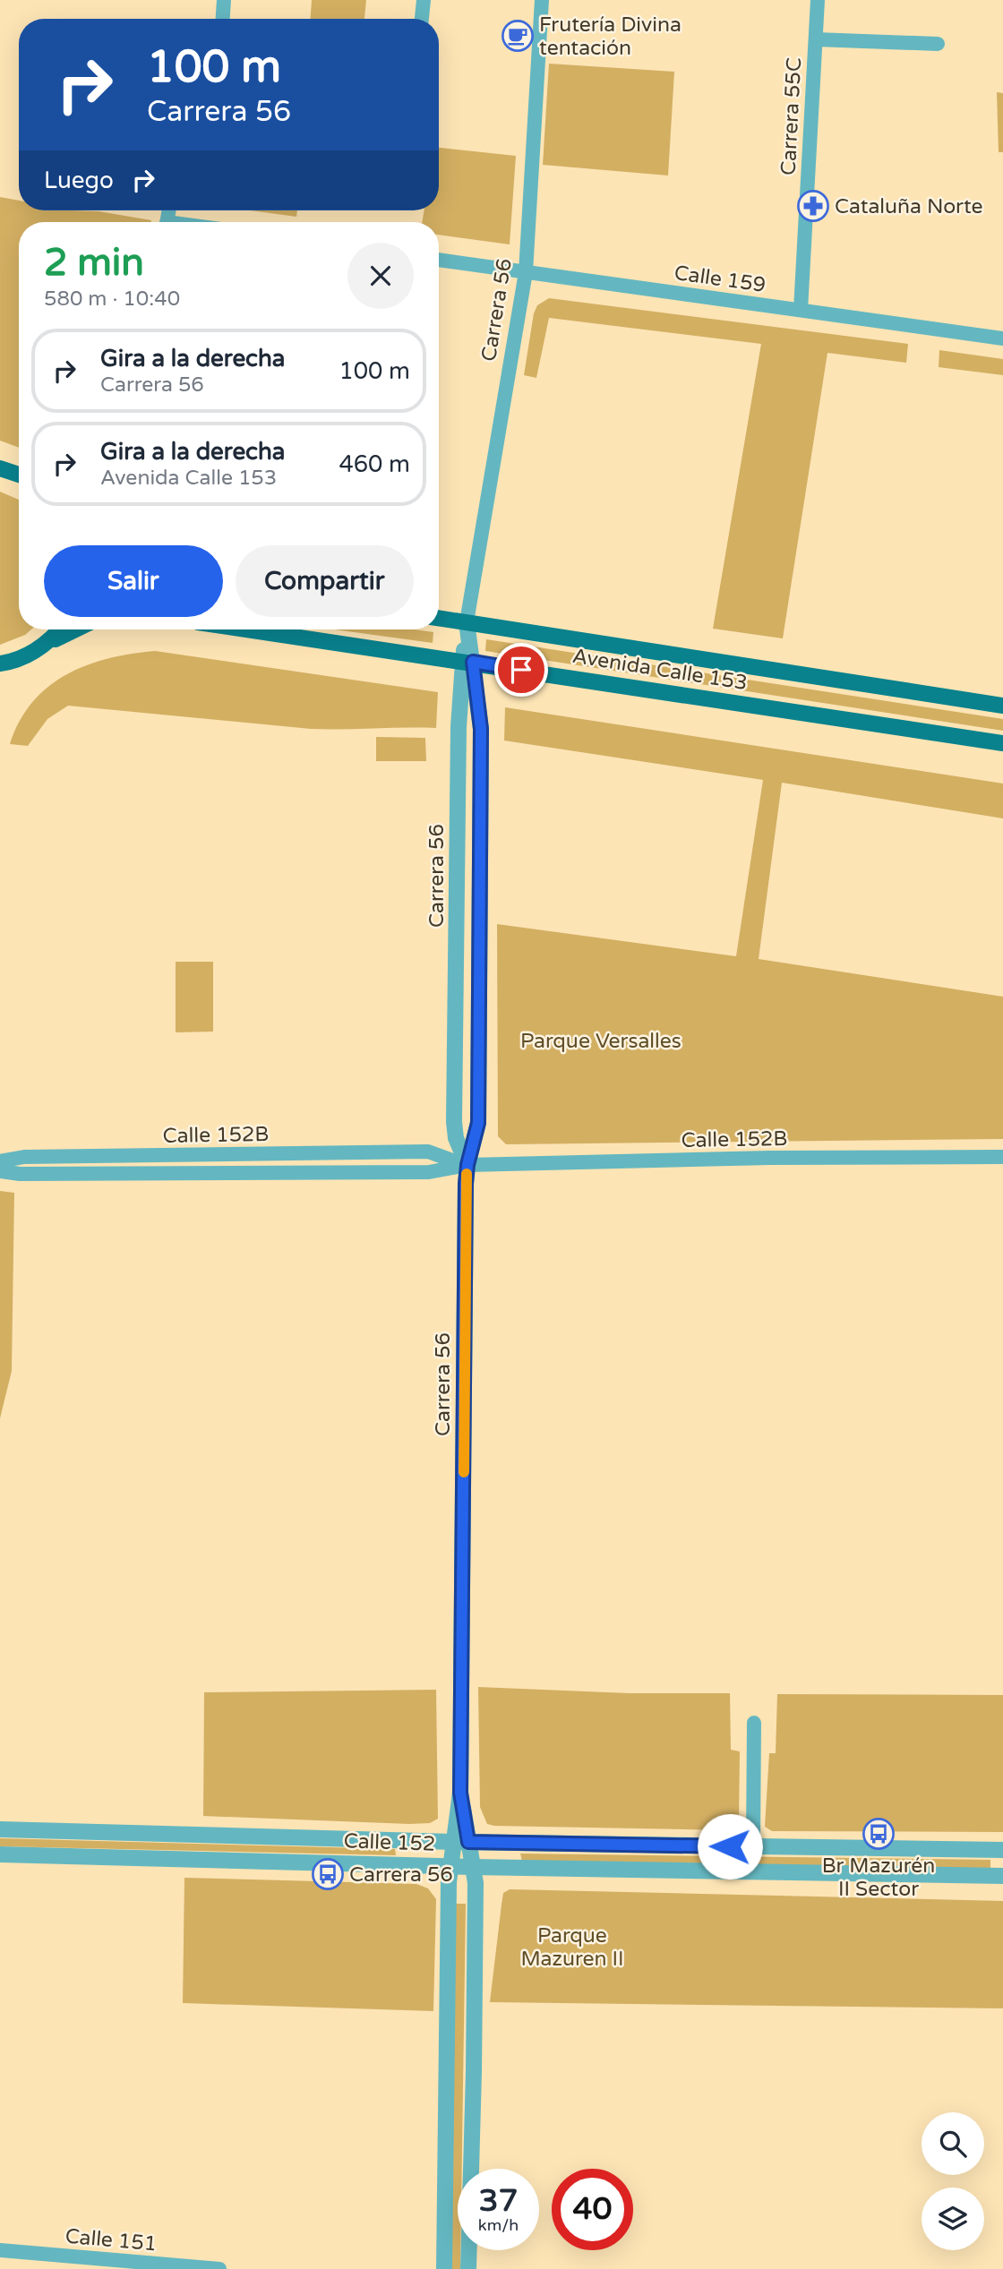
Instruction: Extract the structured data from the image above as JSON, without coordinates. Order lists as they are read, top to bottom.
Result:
{
  "streets": {
    "main road": ["Avenida Calle 153"],
    "street": [
      "Carrera 55C",
      "Calle 159",
      "Carrera 56",
      "Calle 152B",
      "Calle 152",
      "Calle 151"
    ]
  },
  "crossings": [
    ["Carrera 55C", "Calle 159"],
    ["Calle 159", "Carrera 56"],
    ["Carrera 56", "Avenida Calle 153"],
    ["Carrera 56", "Calle 152B"],
    ["Carrera 56", "Calle 152"]
  ],
  "parks": ["Parque Versalles", "Parque Mazuren II"],
  "places": {
    "cafe": ["Frutería Divina tentación"],
    "pharmacy": ["Cataluña Norte"],
    "bus stop": ["Br Mazurén II Sector", "Carrera 56"]
  },
  "page": {
    "turn": ["100 m", "Carrera 56"],
    "then": "Luego",
    "heading": ["2 min", "580 m · 10:40"],
    "list": [
      {
        "name": "Gira a la derecha",
        "note": "Carrera 56",
        "value": "100 m"
      },
      {
        "name": "Gira a la derecha",
        "note": "Avenida Calle 153",
        "value": "460 m"
      }
    ],
    "buttons": ["Salir", "Compartir"],
    "speed": "37 km/h",
    "limit": "40"
  }
}
